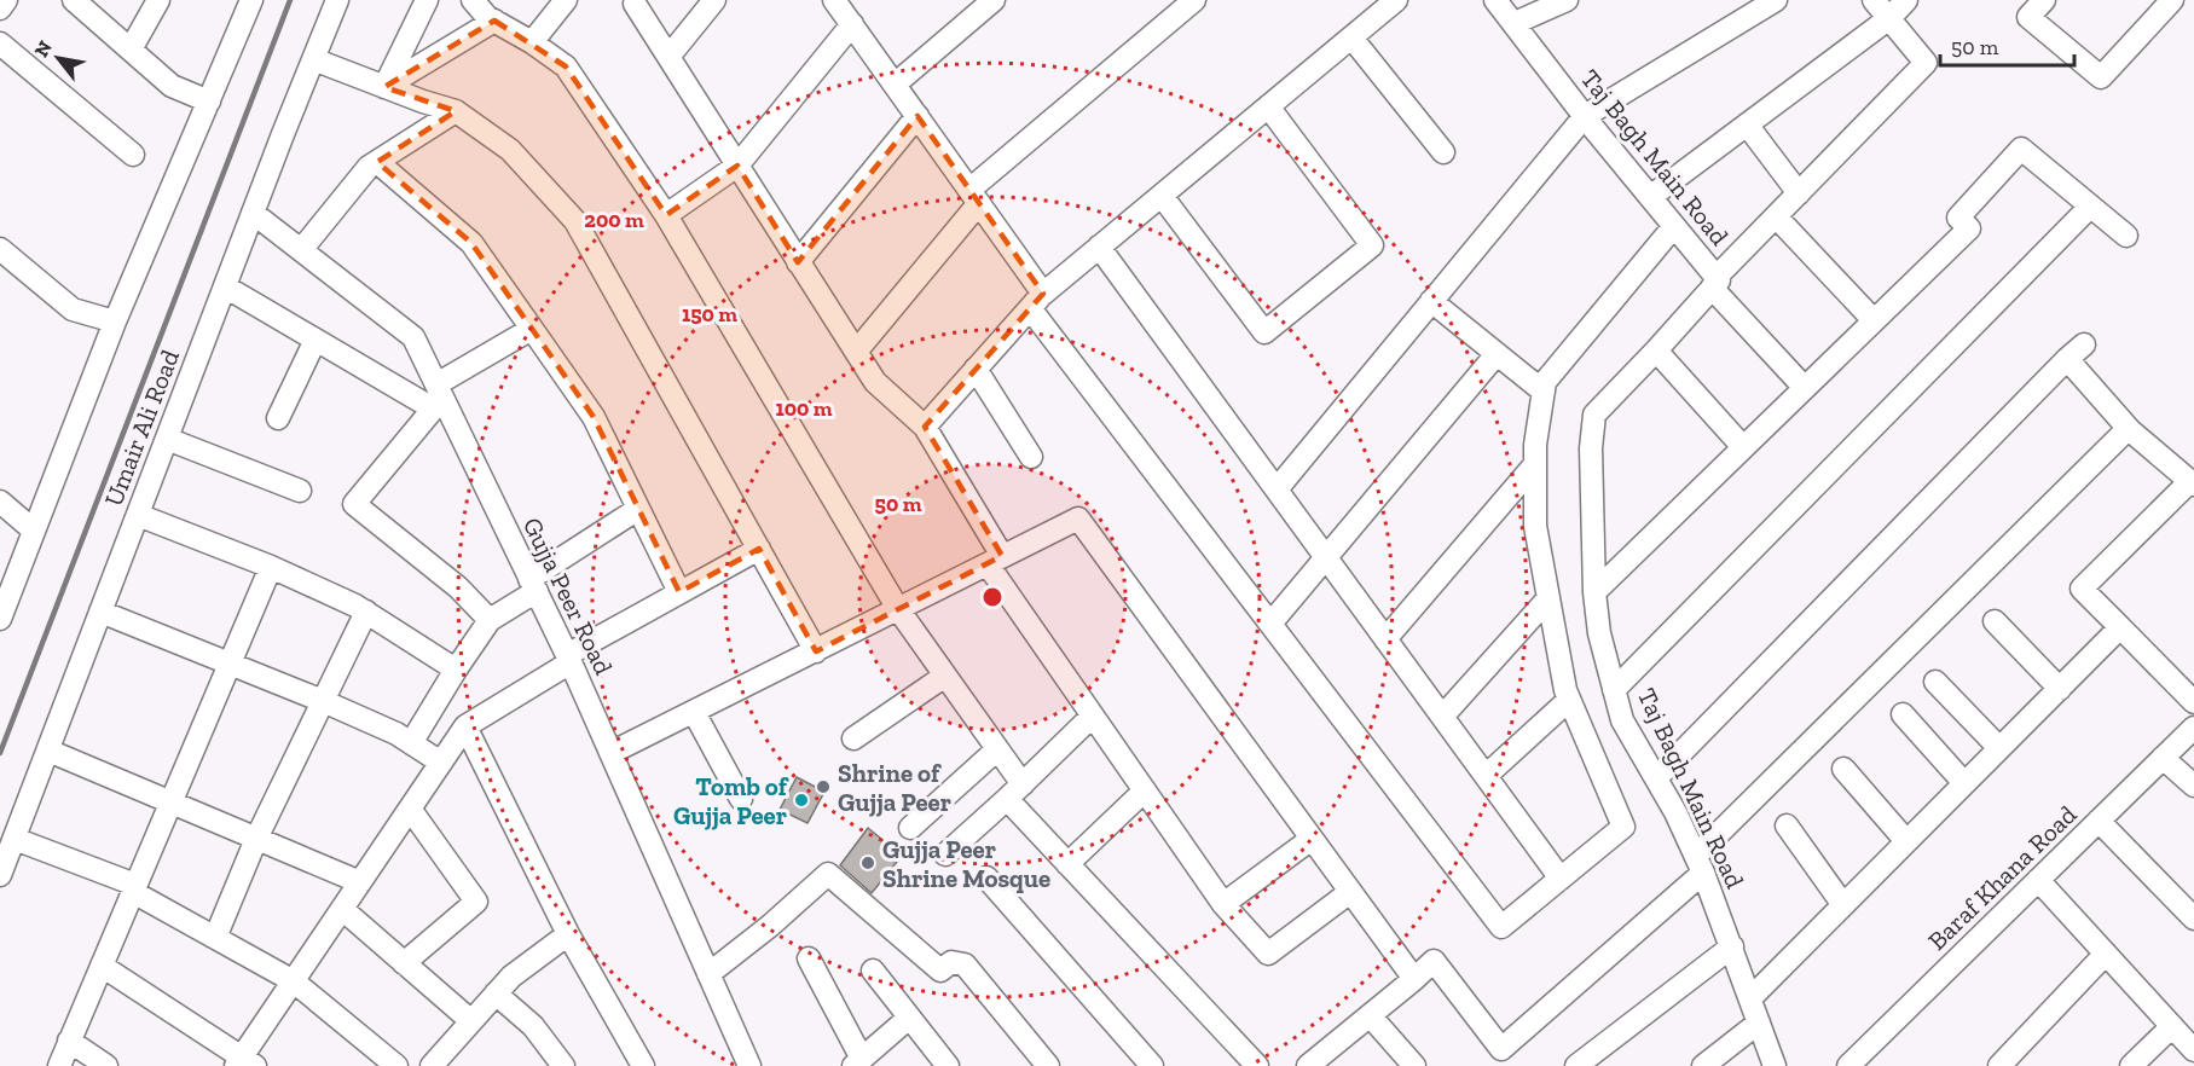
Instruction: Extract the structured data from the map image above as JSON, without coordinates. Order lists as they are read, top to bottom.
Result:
{
  "streets": {
    "street": [
      "Taj Bagh Main Road",
      "Umair Ali Road",
      "Gujja Peer Road",
      "Baraf Khana Road"
    ]
  },
  "crossings": [
    ["Umair Ali Road", "Gujja Peer Road"]
  ],
  "places": ["Shrine of Gujja Peer", "Tomb of Gujja Peer", "Gujja Peer Shrine Mosque"],
  "scale_bar": "50 m",
  "north": "top left",
  "rings": [
    "200 m",
    "150 m",
    "100 m",
    "50 m"
  ]
}
